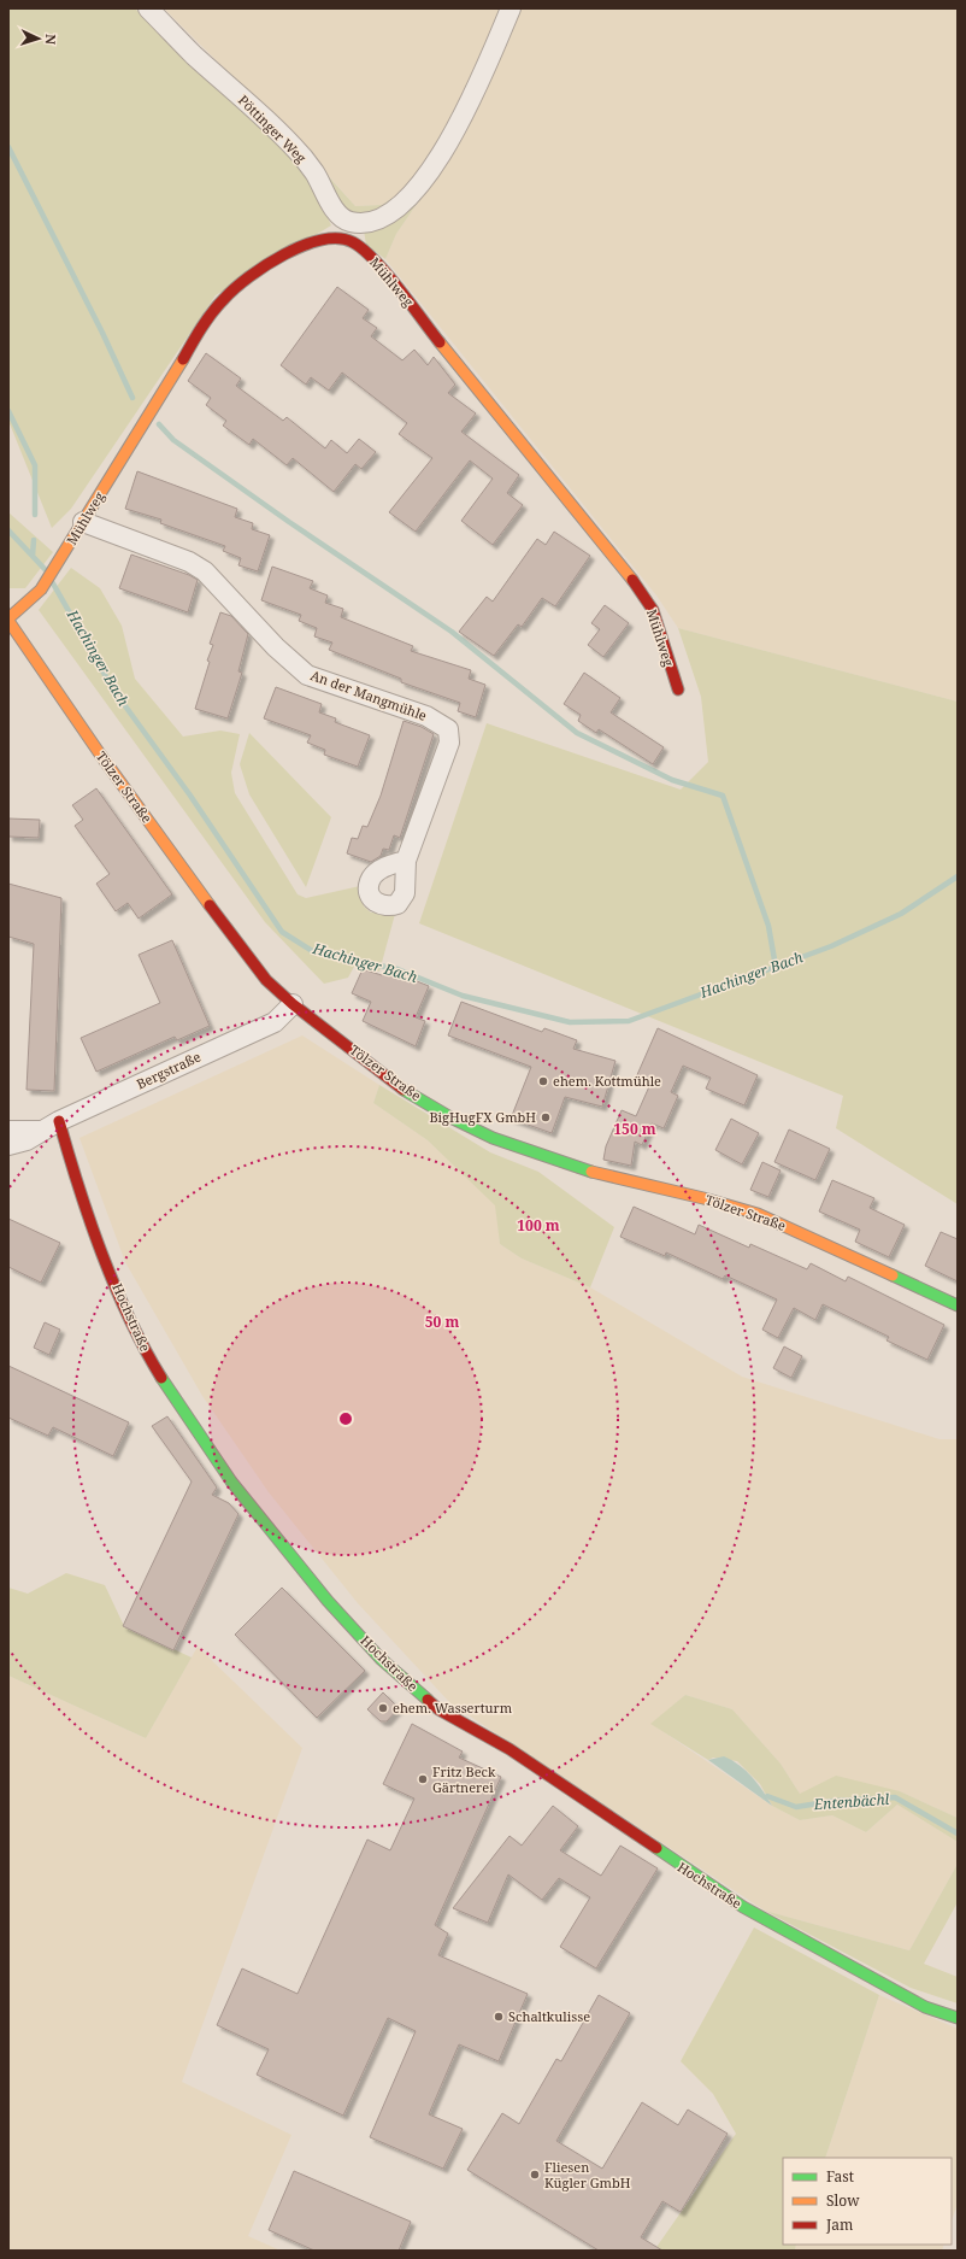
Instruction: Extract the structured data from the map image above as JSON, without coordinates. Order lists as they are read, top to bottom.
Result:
{
  "streets": {
    "street": [
      "Pöttinger Weg",
      "Mühlweg",
      "An der Mangmühle",
      "Tölzer Straße",
      "Bergstraße",
      "Hochstraße"
    ]
  },
  "crossings": [
    ["Mühlweg", "An der Mangmühle"],
    ["Mühlweg", "Tölzer Straße"],
    ["Tölzer Straße", "Bergstraße"],
    ["Bergstraße", "Hochstraße"]
  ],
  "water": ["Hachinger Bach", "Entenbächl"],
  "places": [
    "ehem. Kottmühle",
    "BigHugFX GmbH",
    "ehem. Wasserturm",
    "Fritz Beck Gärtnerei",
    "Schaltkulisse",
    "Fliesen Kügler GmbH"
  ],
  "legend": ["Fast", "Slow", "Jam"],
  "north": "right",
  "rings": ["150 m", "100 m", "50 m"]
}
